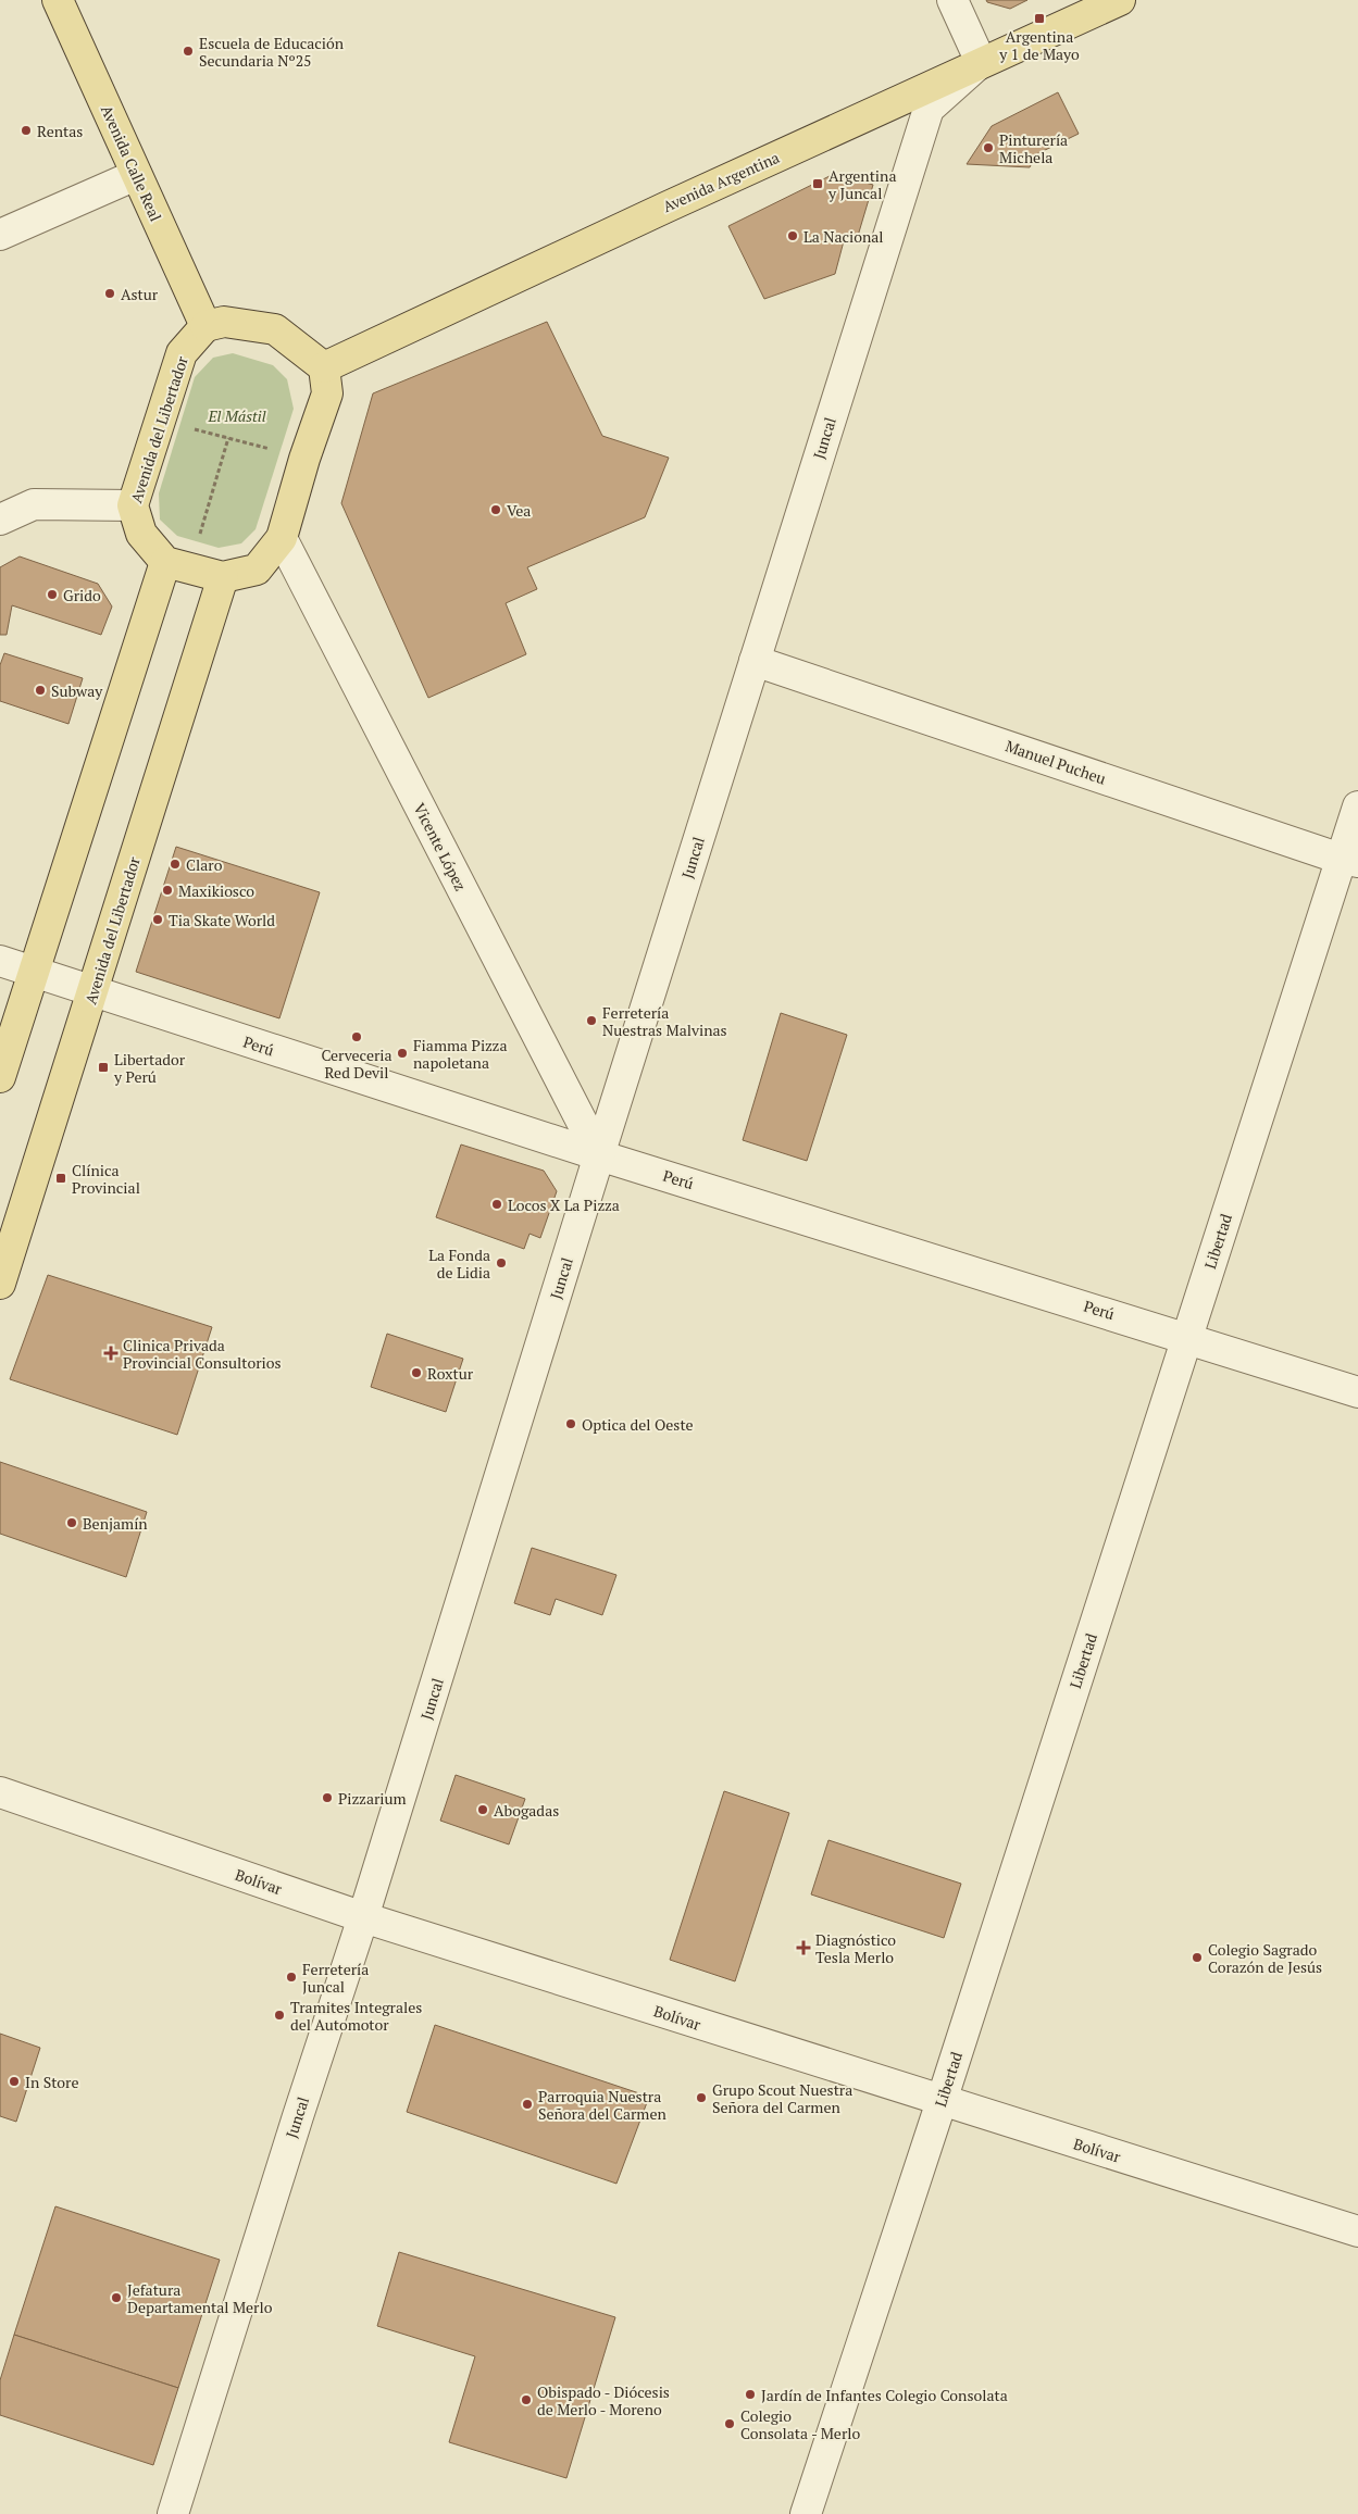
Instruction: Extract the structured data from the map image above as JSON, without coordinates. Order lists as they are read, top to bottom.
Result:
{
  "streets": {
    "main road": ["Avenida Calle Real", "Avenida Argentina", "Avenida del Libertador"],
    "street": [
      "Juncal",
      "Manuel Pucheu",
      "Vicente López",
      "Perú",
      "Libertad",
      "Bolívar"
    ]
  },
  "crossings": [
    ["Avenida Calle Real", "Avenida del Libertador"],
    ["Avenida Argentina", "Juncal"],
    ["Avenida del Libertador", "Perú"],
    ["Juncal", "Manuel Pucheu"],
    ["Juncal", "Vicente López"],
    ["Juncal", "Perú"],
    ["Juncal", "Bolívar"],
    ["Manuel Pucheu", "Libertad"],
    ["Vicente López", "Perú"],
    ["Perú", "Libertad"],
    ["Libertad", "Bolívar"]
  ],
  "parks": ["El Mástil"],
  "places": {
    "transit": [
      "Argentina y 1 de Mayo",
      "Argentina y Juncal",
      "Libertador y Perú",
      "Clínica Provincial"
    ],
    "other": [
      "Escuela de Educación Secundaria Nº25",
      "Rentas",
      "Pinturería Michela",
      "La Nacional",
      "Astur",
      "Vea",
      "Grido",
      "Subway",
      "Claro",
      "Maxikiosco",
      "Tia Skate World",
      "Ferretería Nuestras Malvinas",
      "Cerveceria Red Devil",
      "Fiamma Pizza napoletana",
      "Locos X La Pizza",
      "La Fonda de Lidia",
      "Roxtur",
      "Optica del Oeste",
      "Benjamín",
      "Pizzarium",
      "Abogadas",
      "Colegio Sagrado Corazón de Jesús",
      "Ferretería Juncal",
      "Tramites Integrales del Automotor",
      "In Store",
      "Grupo Scout Nuestra Señora del Carmen",
      "Parroquia Nuestra Señora del Carmen",
      "Jefatura Departamental Merlo",
      "Jardín de Infantes Colegio Consolata",
      "Obispado - Diócesis de Merlo - Moreno",
      "Colegio Consolata - Merlo"
    ],
    "health": ["Clinica Privada Provincial Consultorios", "Diagnóstico Tesla Merlo"]
  }
}
